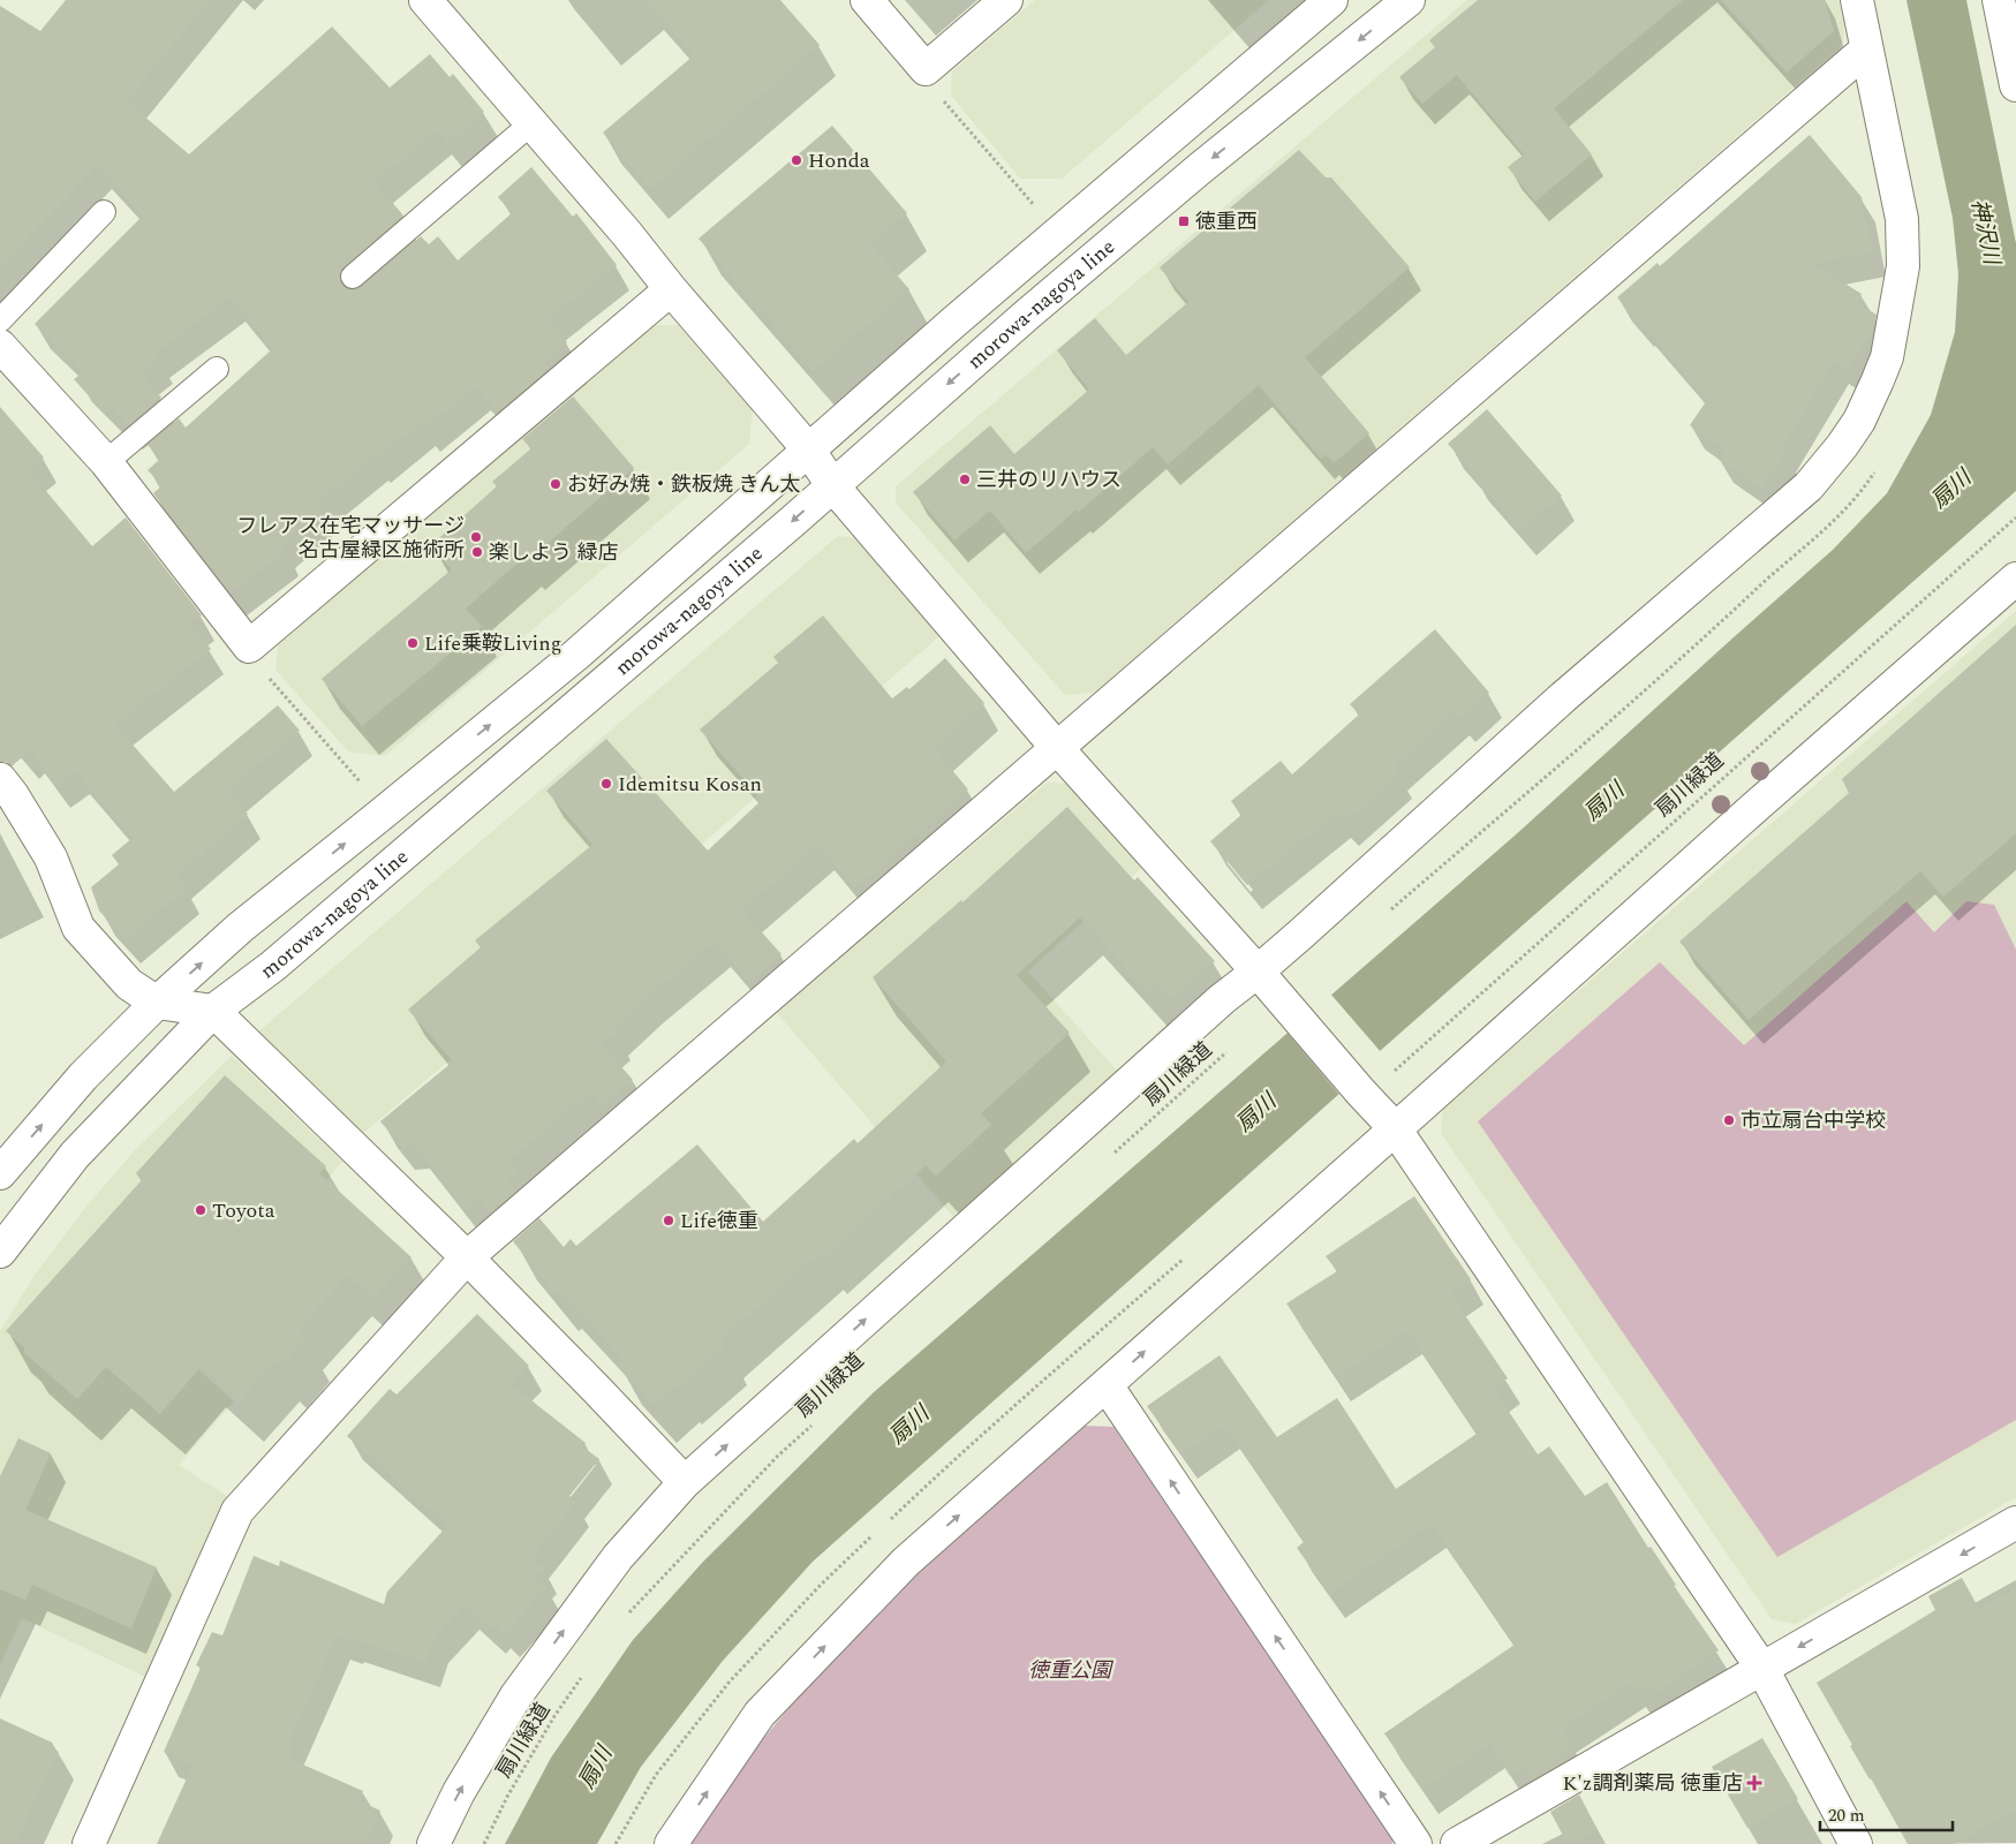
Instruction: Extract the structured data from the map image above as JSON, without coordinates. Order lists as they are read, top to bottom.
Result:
{
  "streets": {
    "street": ["morowa-nagoya line"],
    "path": ["扇川緑道"]
  },
  "water": ["神沢川", "扇川"],
  "parks": ["徳重公園"],
  "places": {
    "other": [
      "Honda",
      "三井のリハウス",
      "お好み焼・鉄板焼 きん太",
      "フレアス在宅マッサージ 名古屋緑区施術所",
      "楽しよう 緑店",
      "Life乗鞍Living",
      "Idemitsu Kosan",
      "市立扇台中学校",
      "Toyota",
      "Life徳重"
    ],
    "transit": ["徳重西"],
    "health": ["K'z調剤薬局 徳重店"]
  },
  "scale_bar": "20 m"
}
